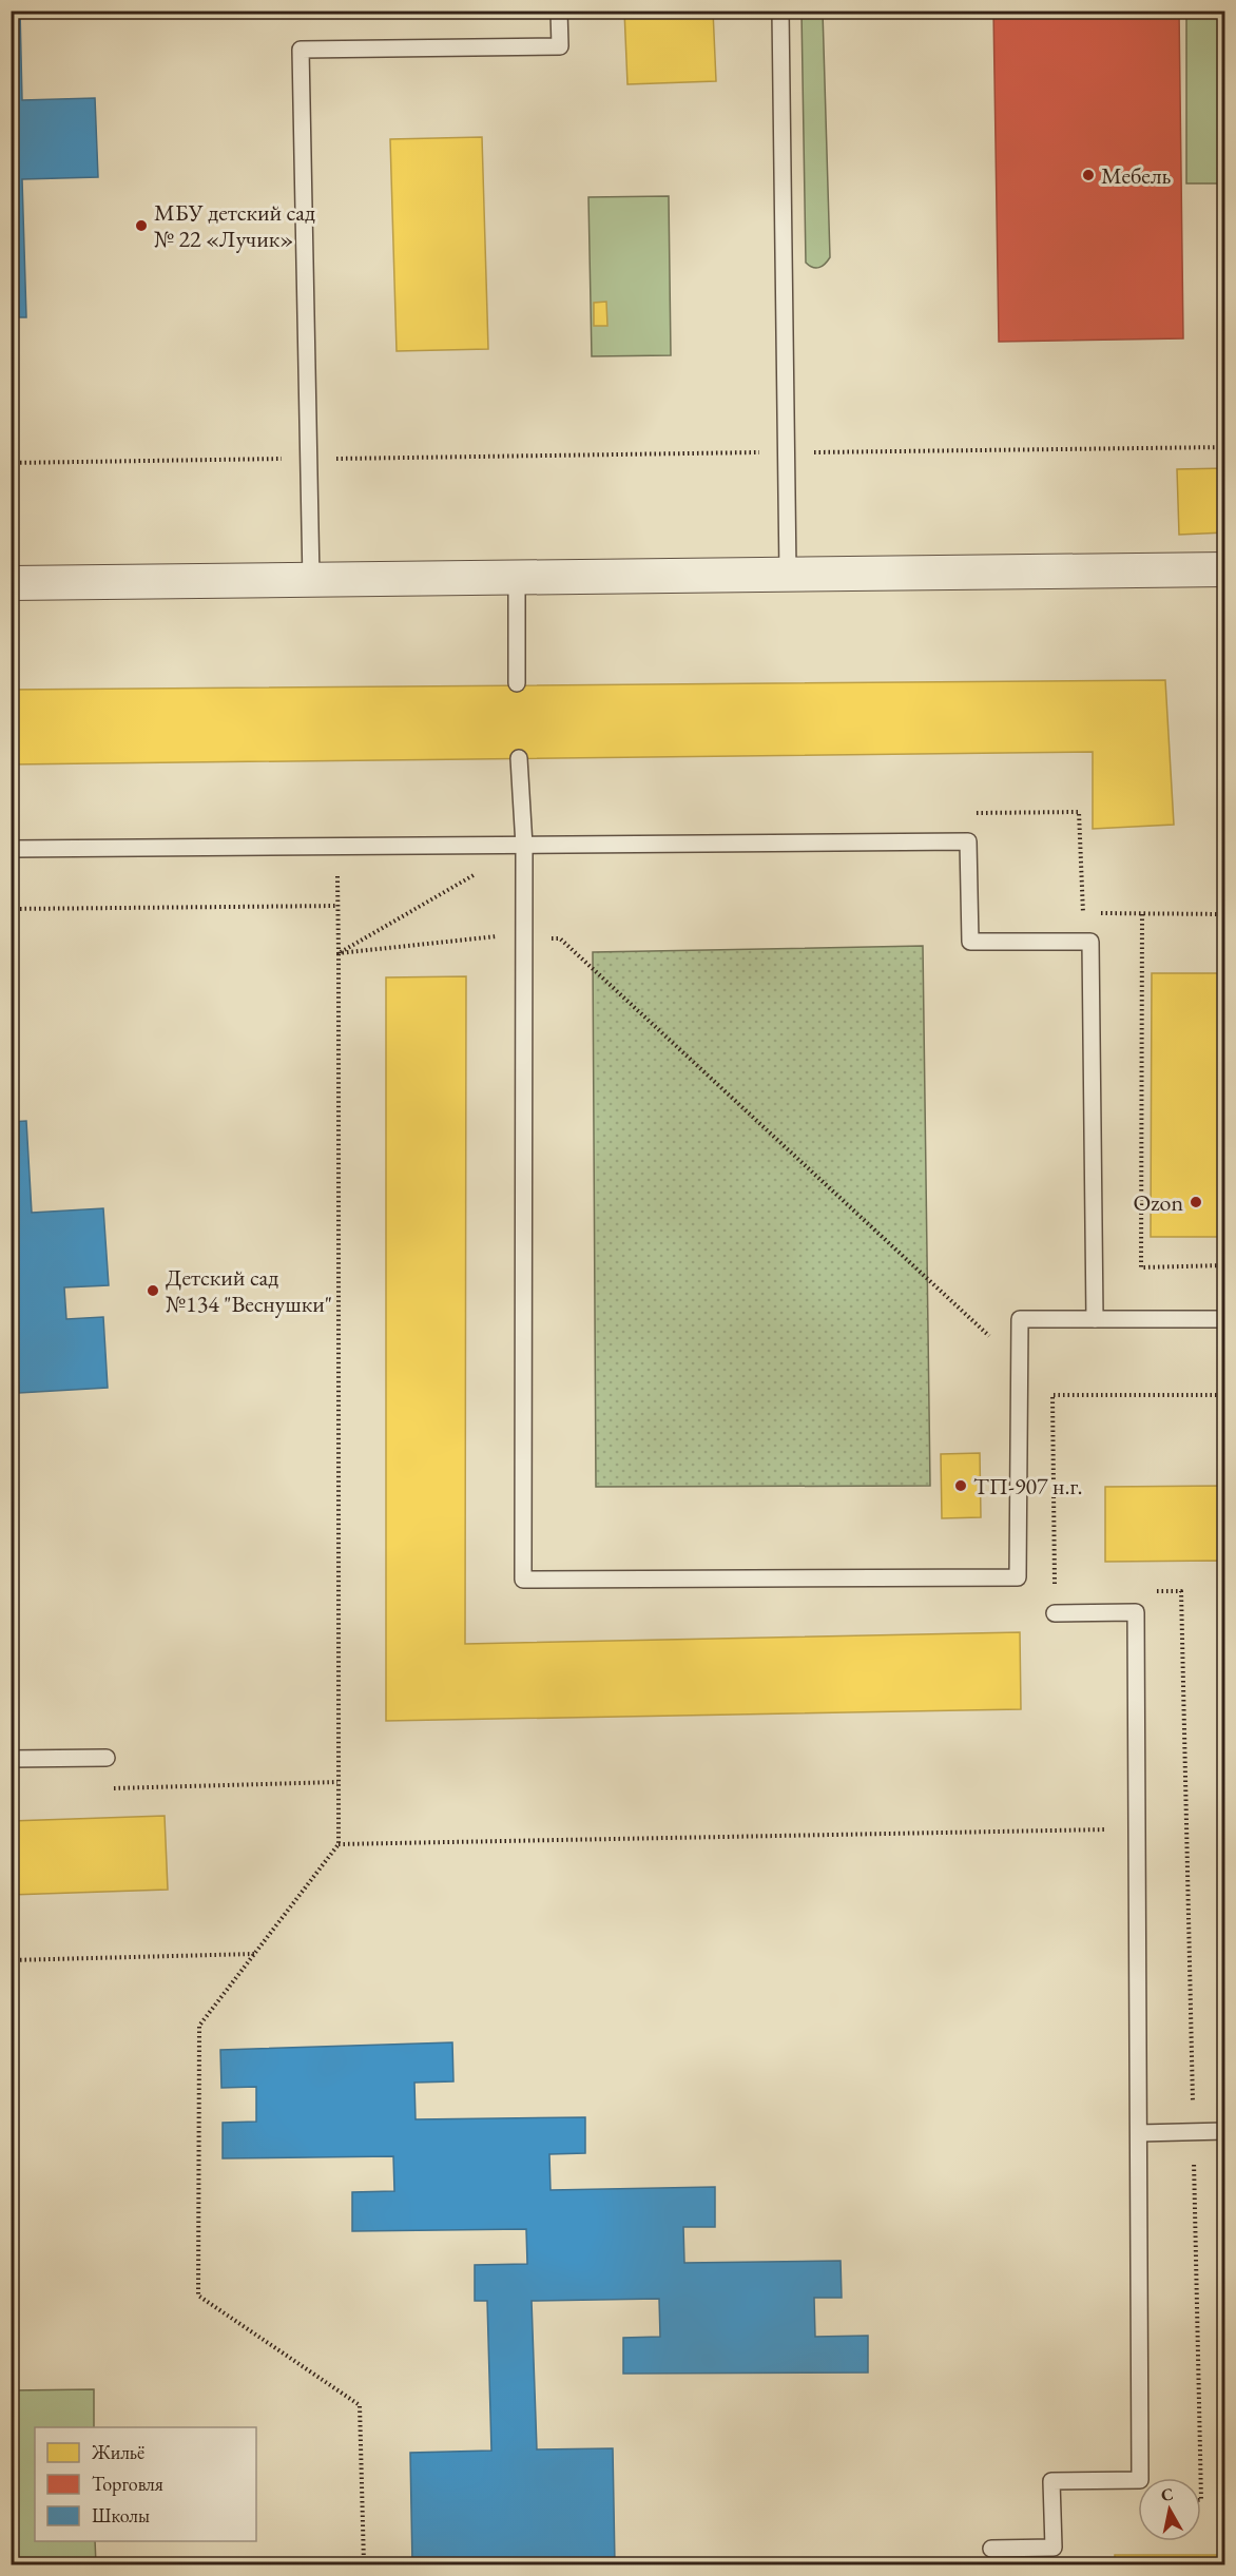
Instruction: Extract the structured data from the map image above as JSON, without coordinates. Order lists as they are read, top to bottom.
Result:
{
  "places": [
    "Мебель",
    "МБУ детский сад № 22 «Лучик»",
    "Ozon",
    "Детский сад №134 \"Веснушки\"",
    "ТП-907 н.г."
  ],
  "legend": ["Жильё", "Торговля", "Школы"],
  "north": "top"
}
